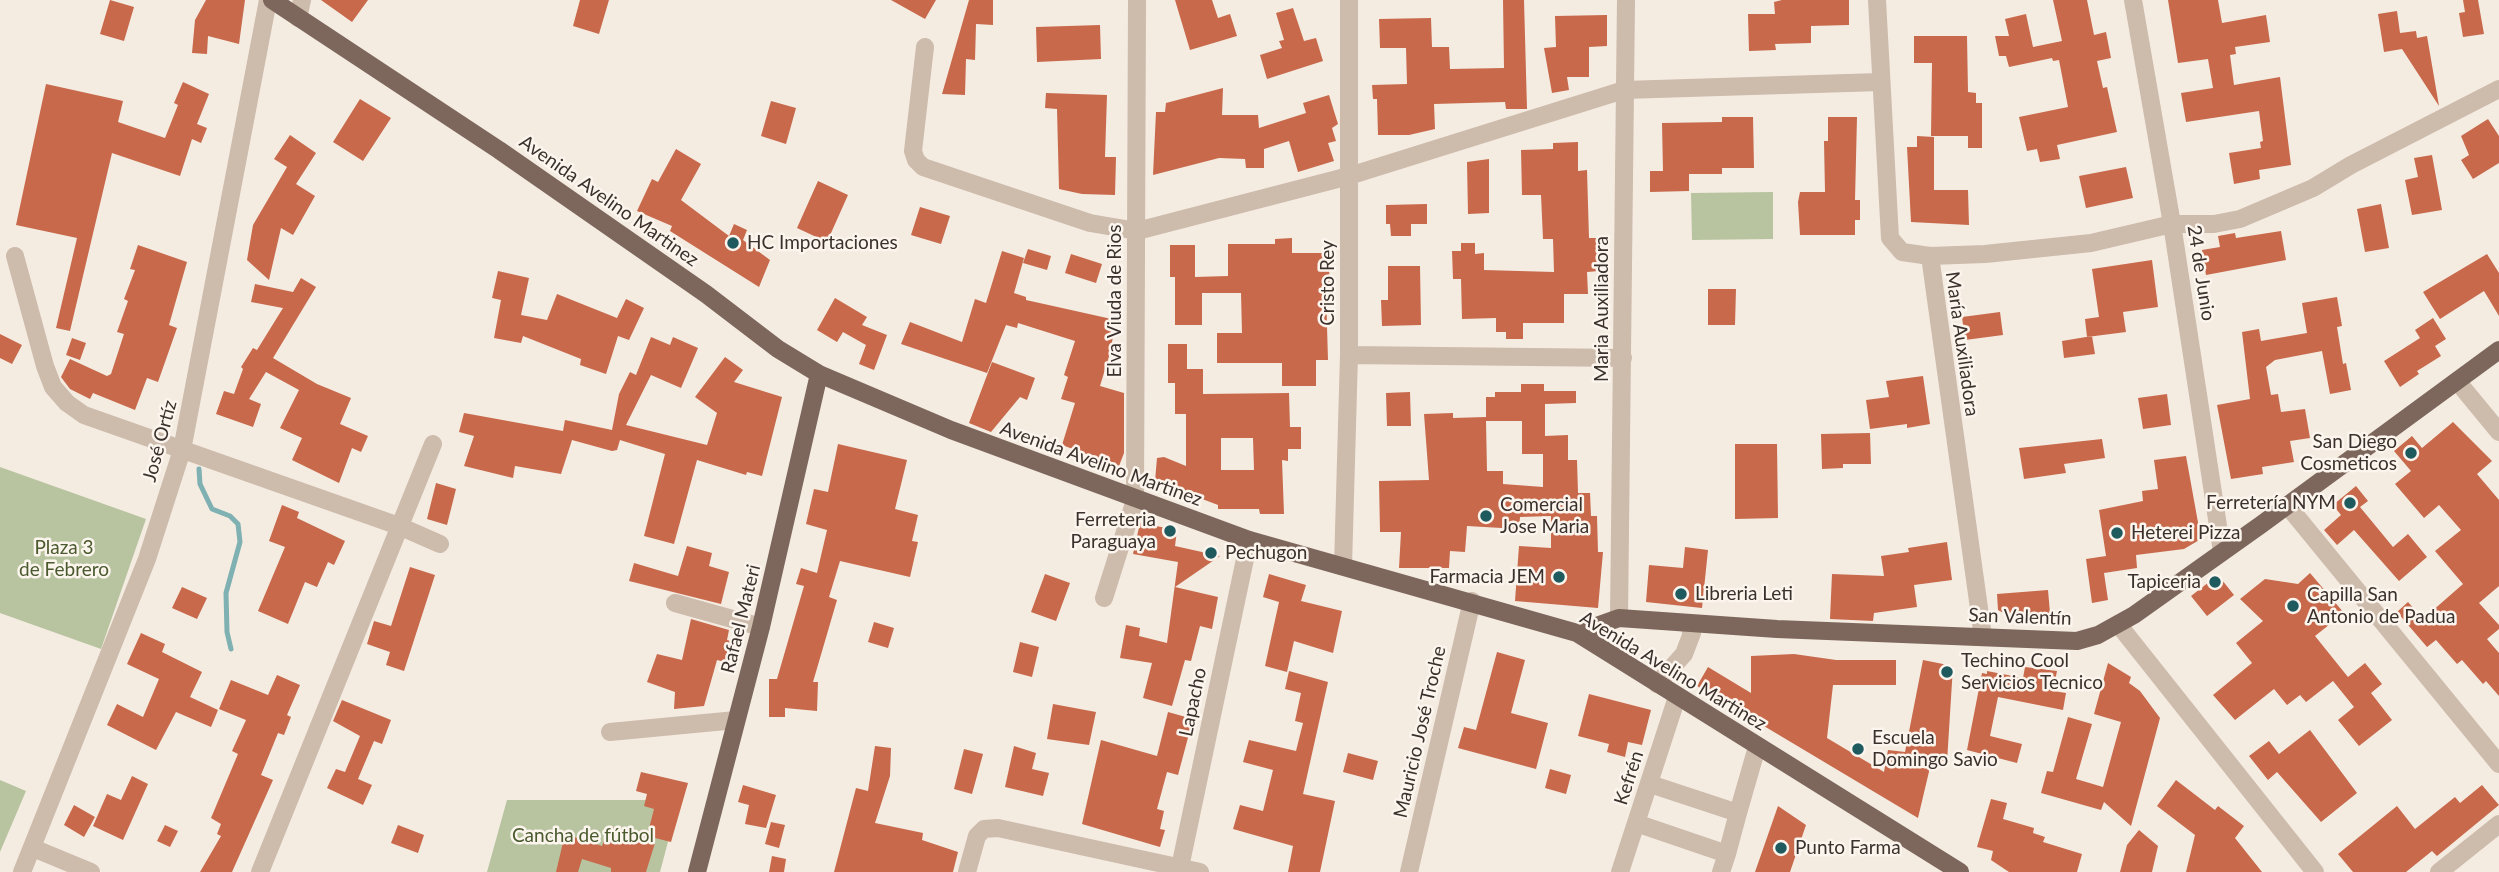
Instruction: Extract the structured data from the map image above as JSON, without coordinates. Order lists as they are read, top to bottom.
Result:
{
  "streets": {
    "main road": ["Avenida Avelino Martinez", "San Valentín", "Rafael Materi"],
    "street": [
      "24 de Junio",
      "Cristo Rey",
      "Elva Viuda de Rios",
      "Maria Auxiliadora",
      "María Auxiliadora",
      "José Ortíz",
      "Lapacho",
      "Mauricio José Troche",
      "Kefrén"
    ]
  },
  "crossings": [
    ["Avenida Avelino Martinez", "Cristo Rey"],
    ["Avenida Avelino Martinez", "Elva Viuda de Rios"],
    ["Avenida Avelino Martinez", "José Ortíz"],
    ["Avenida Avelino Martinez", "San Valentín"],
    ["Avenida Avelino Martinez", "Rafael Materi"],
    ["Avenida Avelino Martinez", "Lapacho"],
    ["Avenida Avelino Martinez", "Mauricio José Troche"],
    ["Avenida Avelino Martinez", "Kefrén"],
    ["24 de Junio", "San Valentín"],
    ["Maria Auxiliadora", "San Valentín"],
    ["María Auxiliadora", "San Valentín"]
  ],
  "parks": ["Plaza 3 de Febrero", "Cancha de fútbol"],
  "places": [
    "HC Importaciones",
    "San Diego Cosmeticos",
    "Ferretería NYM",
    "Comercial Jose Maria",
    "Ferreteria Paraguaya",
    "Heterei Pizza",
    "Pechugon",
    "Farmacia JEM",
    "Tapiceria",
    "Libreria Leti",
    "Capilla San Antonio de Padua",
    "Techino Cool Servicios Tecnico",
    "Escuela Domingo Savio",
    "Punto Farma"
  ]
}
